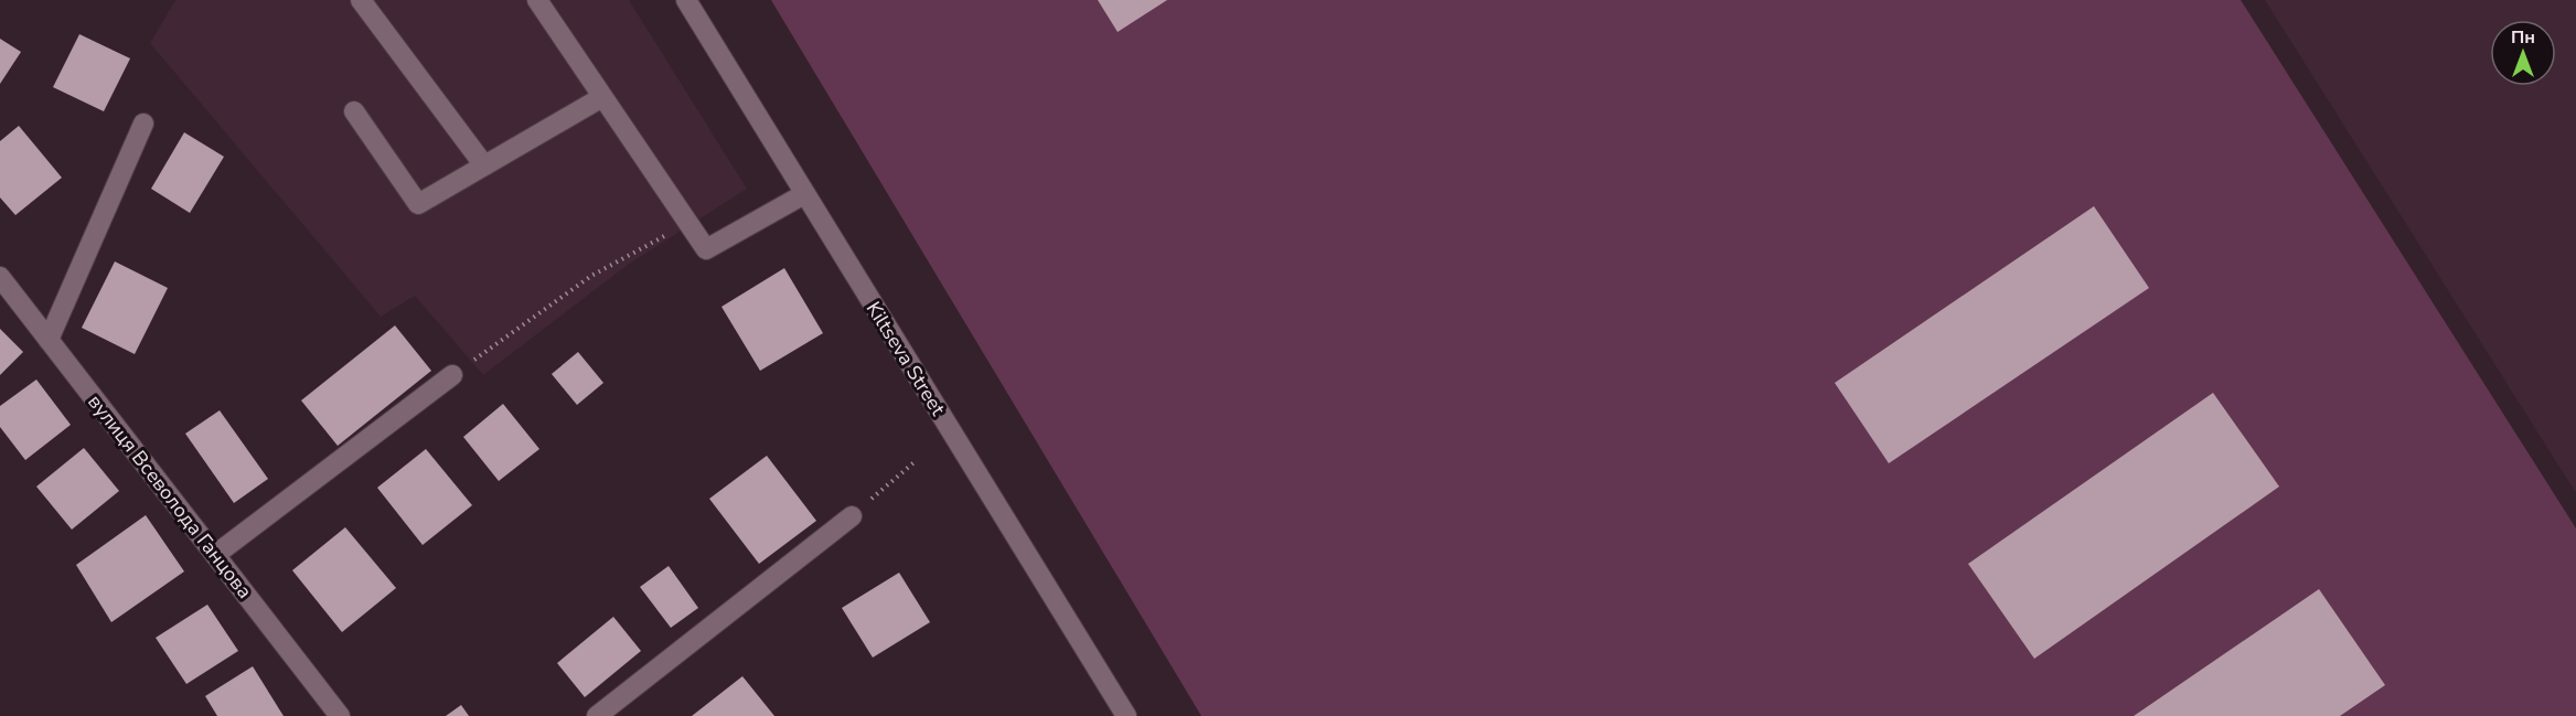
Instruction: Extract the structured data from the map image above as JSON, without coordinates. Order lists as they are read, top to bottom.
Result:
{
  "streets": {
    "main road": ["Kiltseva Street", "вулиця Всеволода Ганцова"]
  },
  "north": "top"
}
